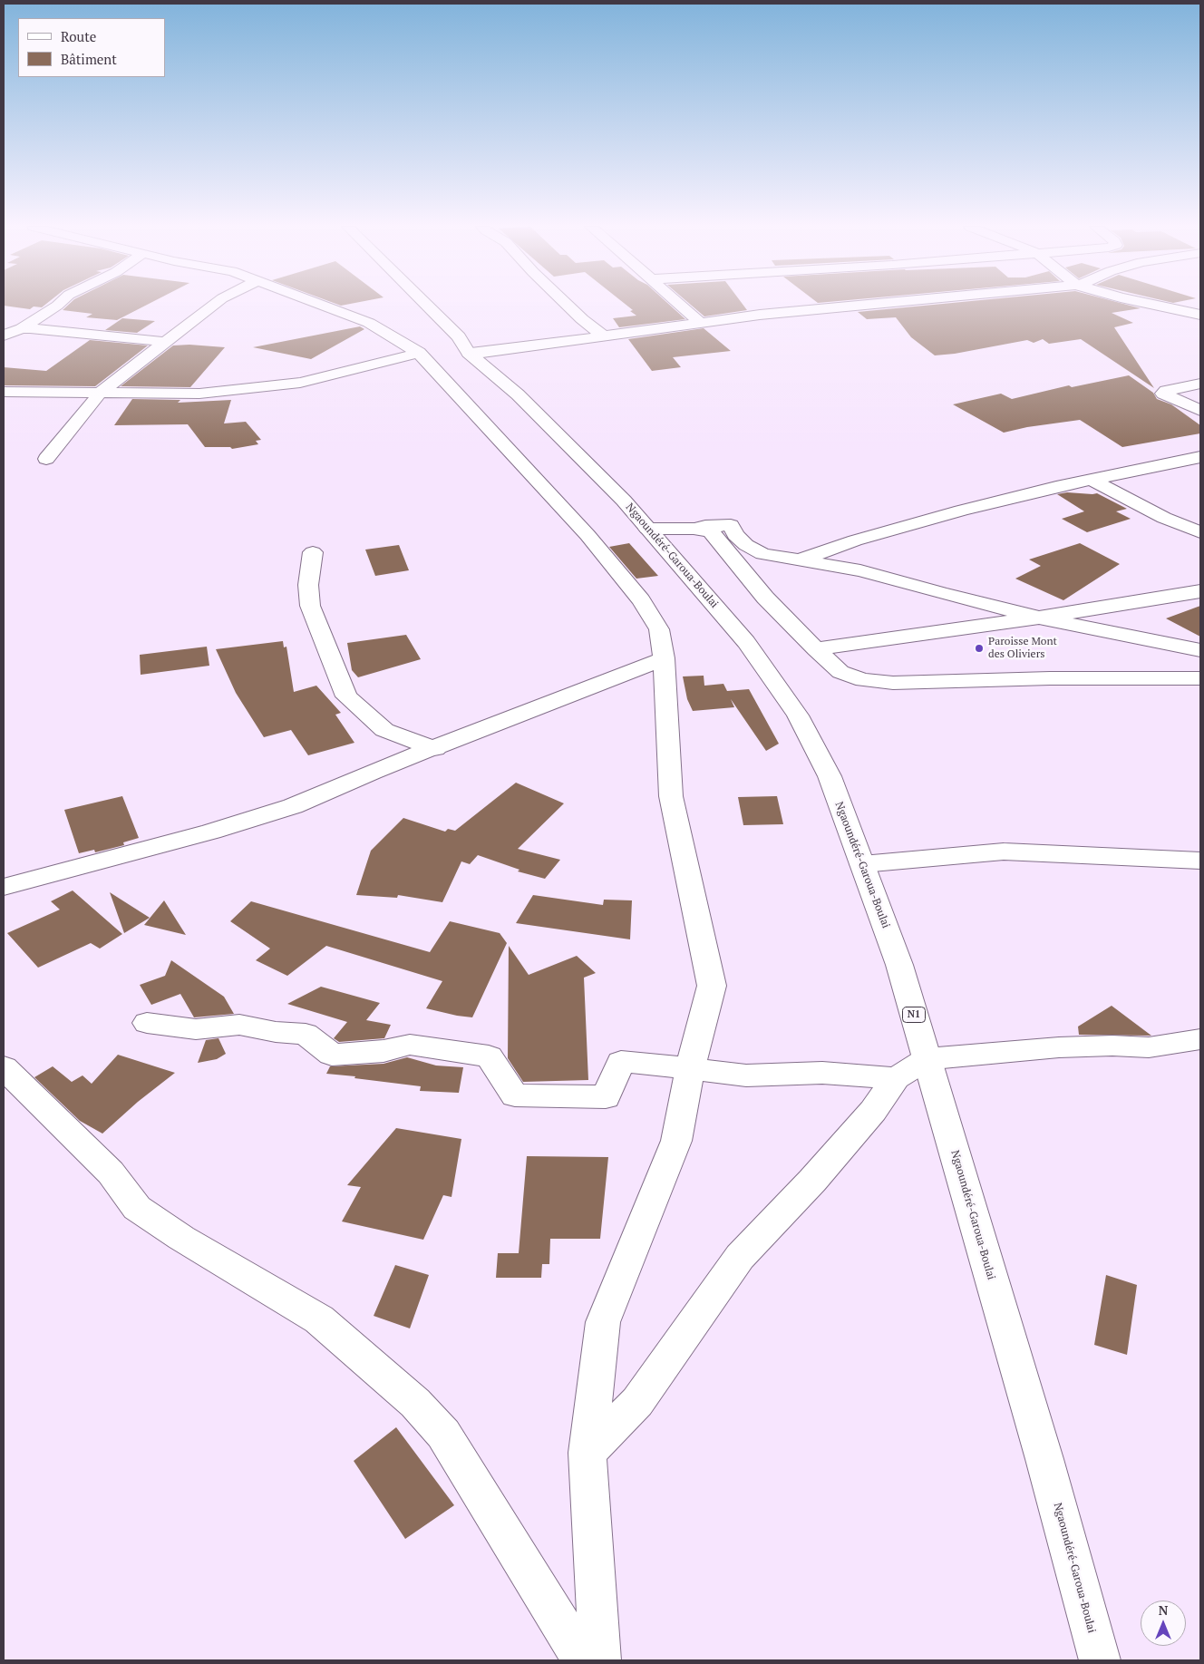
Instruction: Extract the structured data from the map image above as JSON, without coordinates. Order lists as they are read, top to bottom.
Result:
{
  "streets": {
    "main road": ["Ngaoundéré-Garoua-Boulai", "N1"]
  },
  "places": ["Paroisse Mont des Oliviers"],
  "legend": ["Route", "Bâtiment"],
  "north": "top"
}
